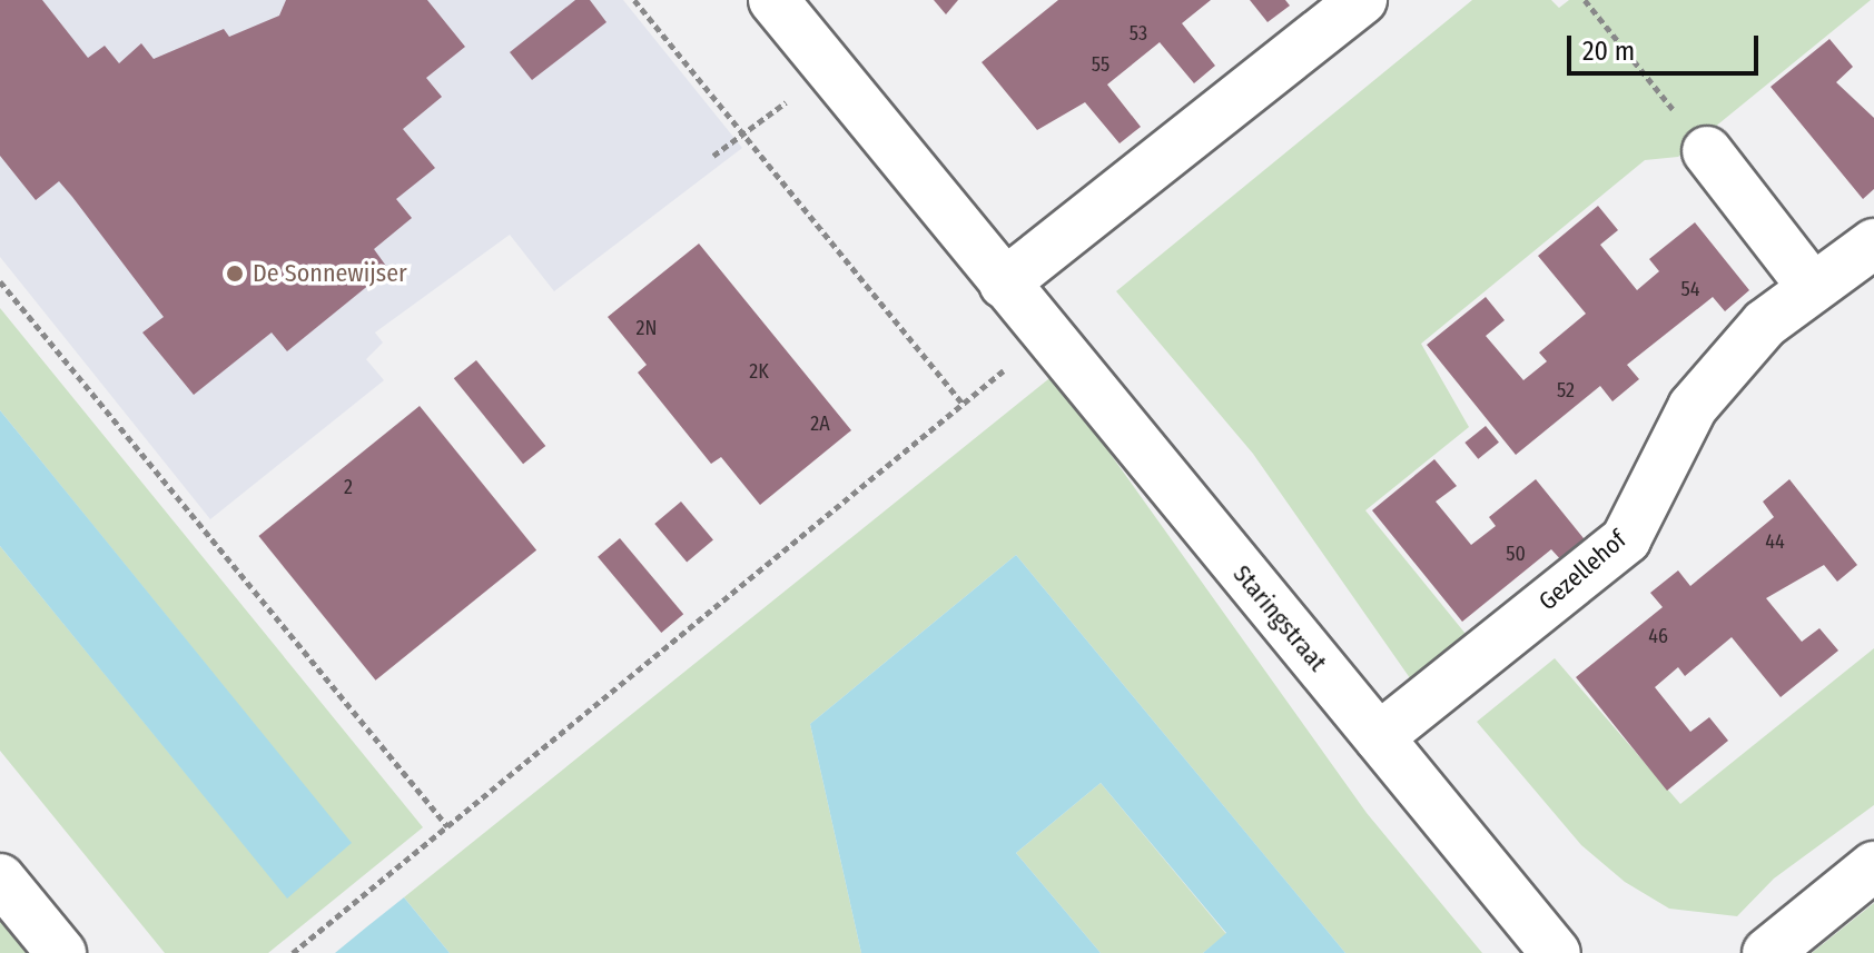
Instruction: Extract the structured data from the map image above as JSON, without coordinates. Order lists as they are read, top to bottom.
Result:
{
  "streets": {
    "street": ["Gezellehof", "Staringstraat"]
  },
  "crossings": [
    ["Gezellehof", "Staringstraat"]
  ],
  "places": ["De Sonnewijser"],
  "house_numbers": [
    "53",
    "55",
    "54",
    "2N",
    "2K",
    "52",
    "2A",
    "2",
    "44",
    "50",
    "46"
  ],
  "scale_bar": "20 m"
}
